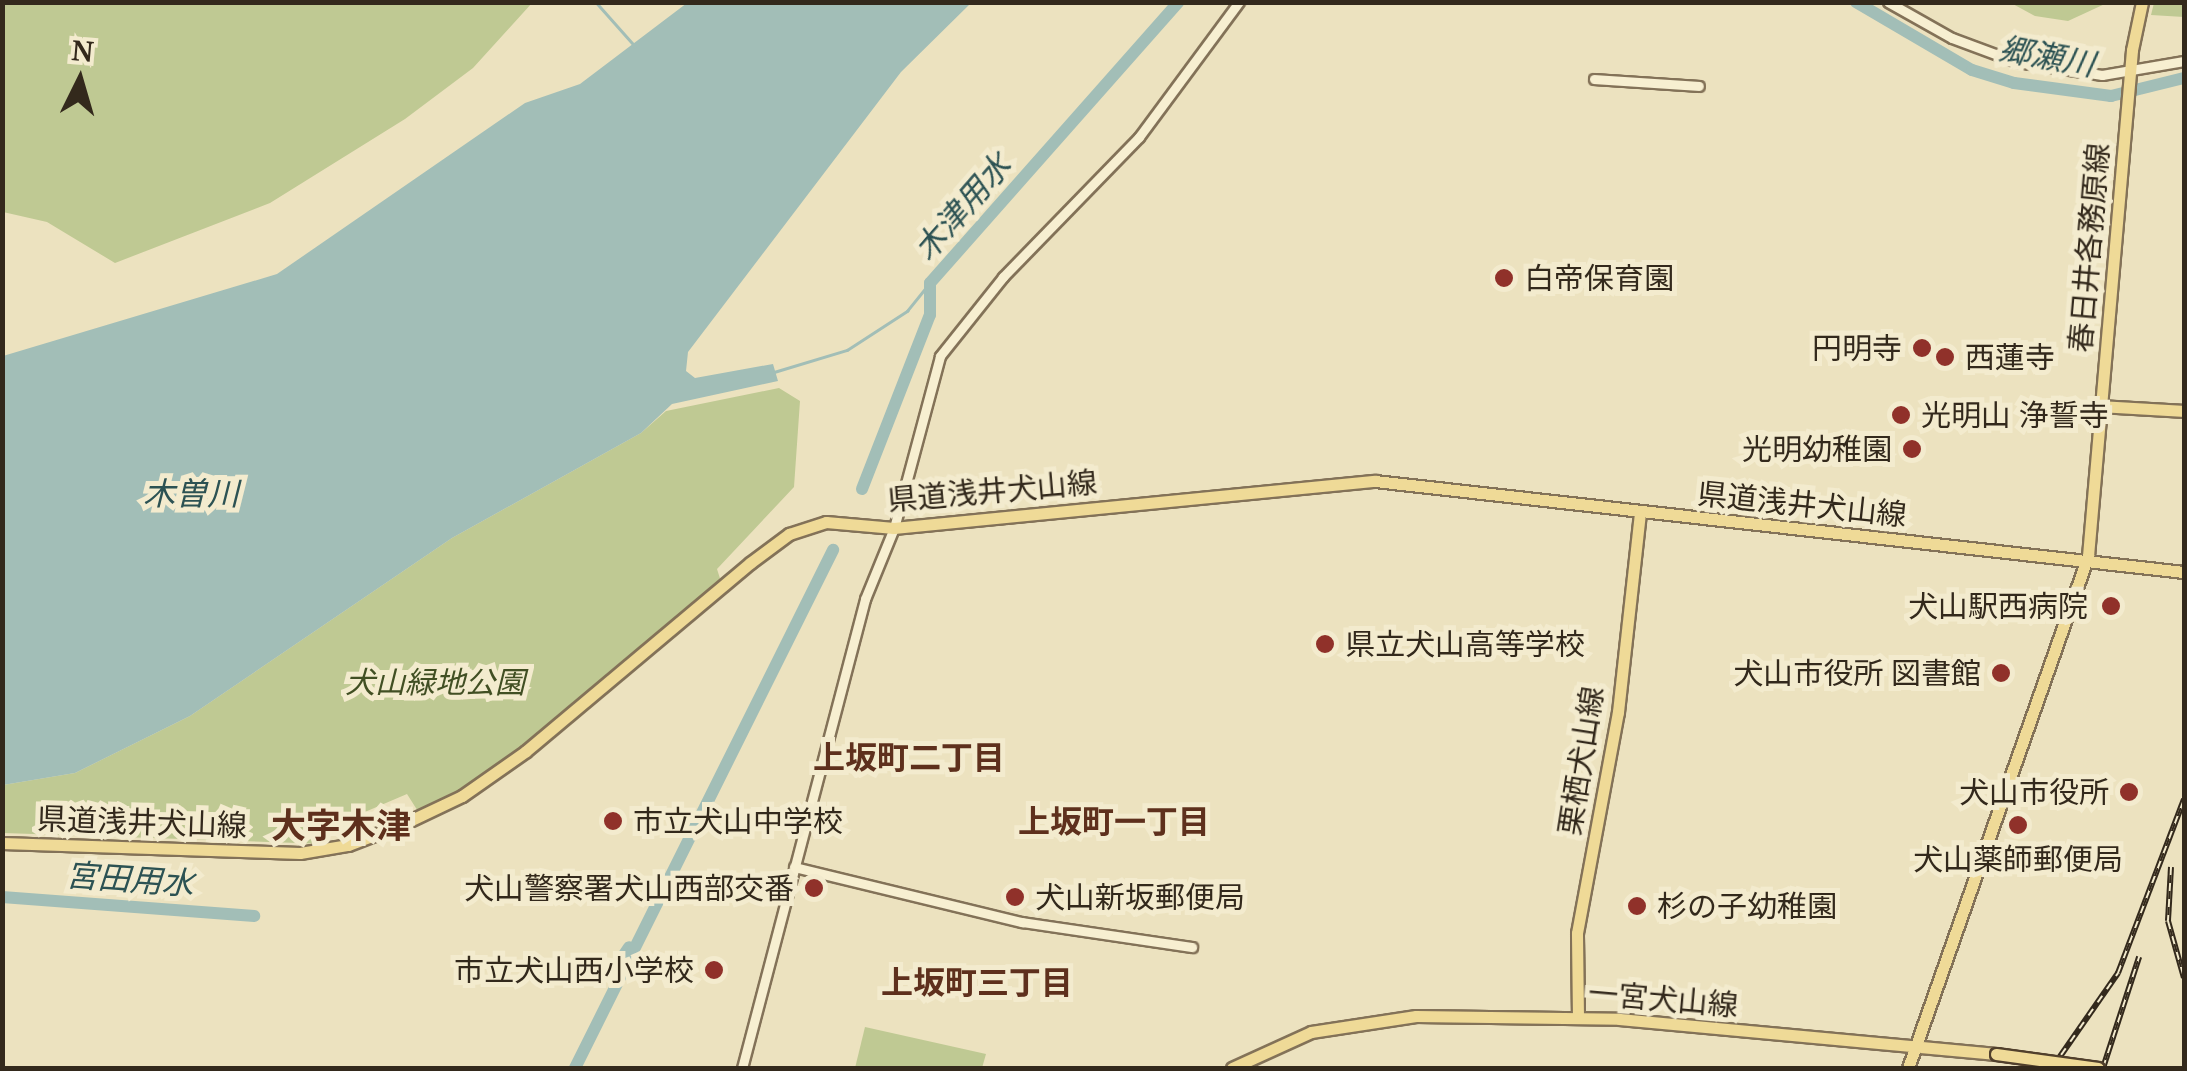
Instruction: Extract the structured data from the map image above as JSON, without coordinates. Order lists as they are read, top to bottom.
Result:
{
  "streets": {
    "main road": [
      "春日井各務原線",
      "県道浅井犬山線",
      "栗栖犬山線",
      "一宮犬山線"
    ]
  },
  "crossings": [
    ["春日井各務原線", "県道浅井犬山線"],
    ["春日井各務原線", "一宮犬山線"],
    ["県道浅井犬山線", "栗栖犬山線"],
    ["栗栖犬山線", "一宮犬山線"]
  ],
  "districts": [
    "上坂町二丁目",
    "上坂町一丁目",
    "大字木津",
    "上坂町三丁目"
  ],
  "water": [
    "郷瀬川",
    "木津用水",
    "木曽川",
    "宮田用水"
  ],
  "parks": ["犬山緑地公園"],
  "places": [
    "白帝保育園",
    "円明寺",
    "西蓮寺",
    "光明山 浄誓寺",
    "光明幼稚園",
    "犬山駅西病院",
    "県立犬山高等学校",
    "犬山市役所 図書館",
    "犬山市役所",
    "市立犬山中学校",
    "犬山薬師郵便局",
    "犬山警察署犬山西部交番",
    "犬山新坂郵便局",
    "杉の子幼稚園",
    "市立犬山西小学校"
  ],
  "north": "top"
}
